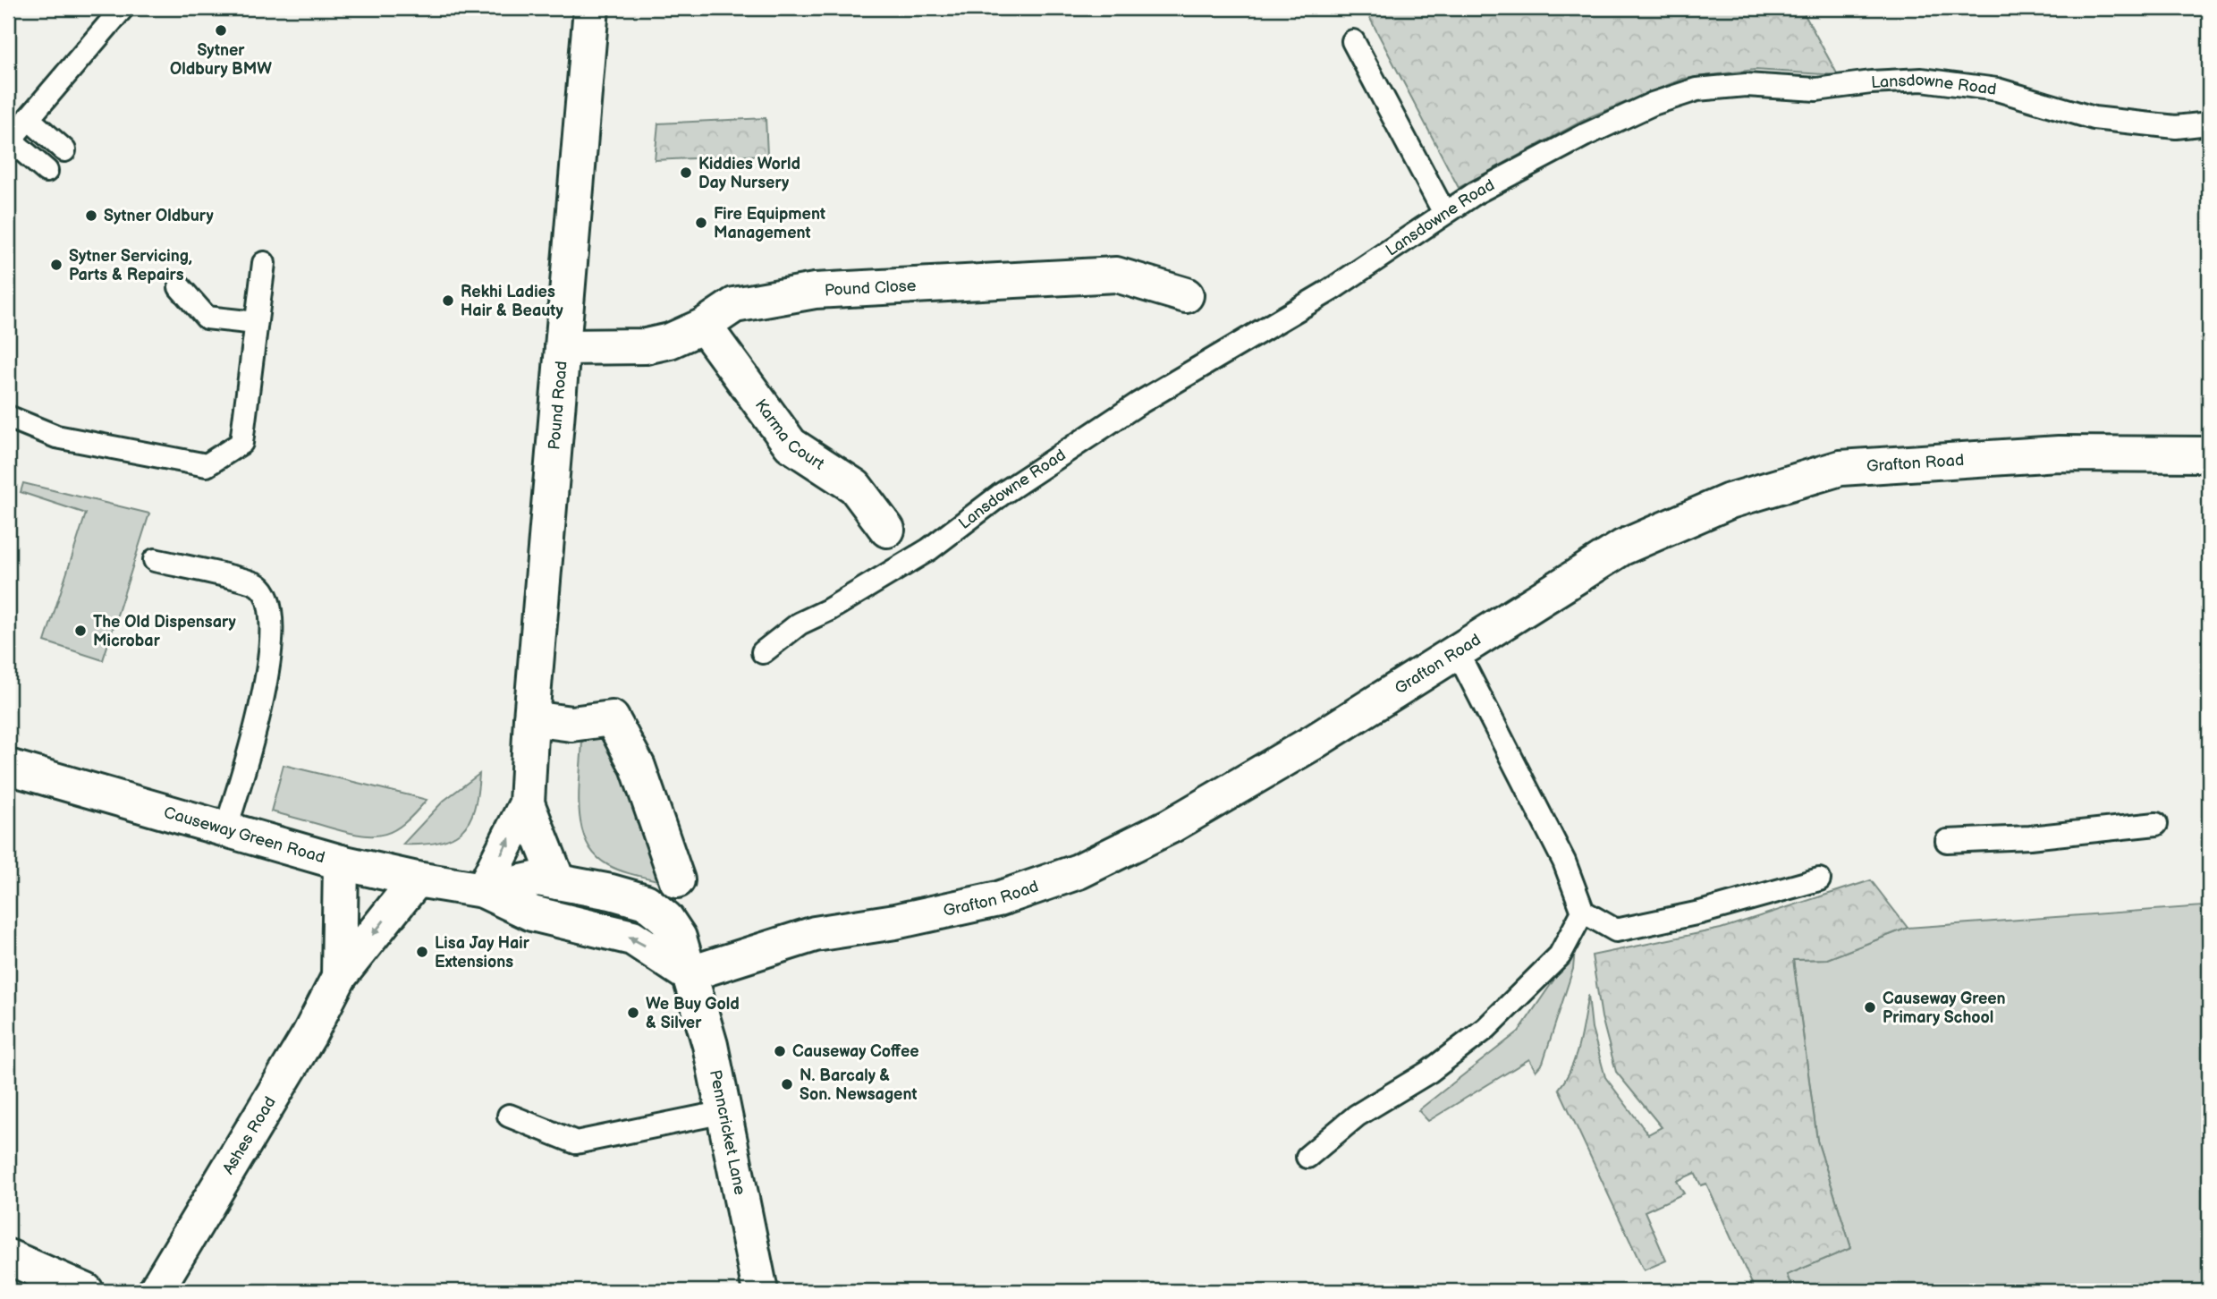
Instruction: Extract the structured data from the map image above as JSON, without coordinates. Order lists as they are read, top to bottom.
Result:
{
  "streets": {
    "street": [
      "Pound Close",
      "Pound Road",
      "Karma Court",
      "Grafton Road",
      "Causeway Green Road",
      "Penncricket Lane",
      "Ashes Road"
    ],
    "lane": ["Lansdowne Road"]
  },
  "crossings": [
    ["Pound Close", "Pound Road"],
    ["Pound Close", "Karma Court"],
    ["Pound Road", "Causeway Green Road"],
    ["Grafton Road", "Causeway Green Road"],
    ["Grafton Road", "Penncricket Lane"],
    ["Causeway Green Road", "Penncricket Lane"],
    ["Causeway Green Road", "Ashes Road"]
  ],
  "places": [
    "Sytner Oldbury BMW",
    "Kiddies World Day Nursery",
    "Sytner Oldbury",
    "Fire Equipment Management",
    "Sytner Servicing, Parts & Repairs",
    "Rekhi Ladies Hair & Beauty",
    "The Old Dispensary Microbar",
    "Lisa Jay Hair Extensions",
    "Causeway Green Primary School",
    "We Buy Gold & Silver",
    "Causeway Coffee",
    "N. Barcaly & Son. Newsagent"
  ]
}
